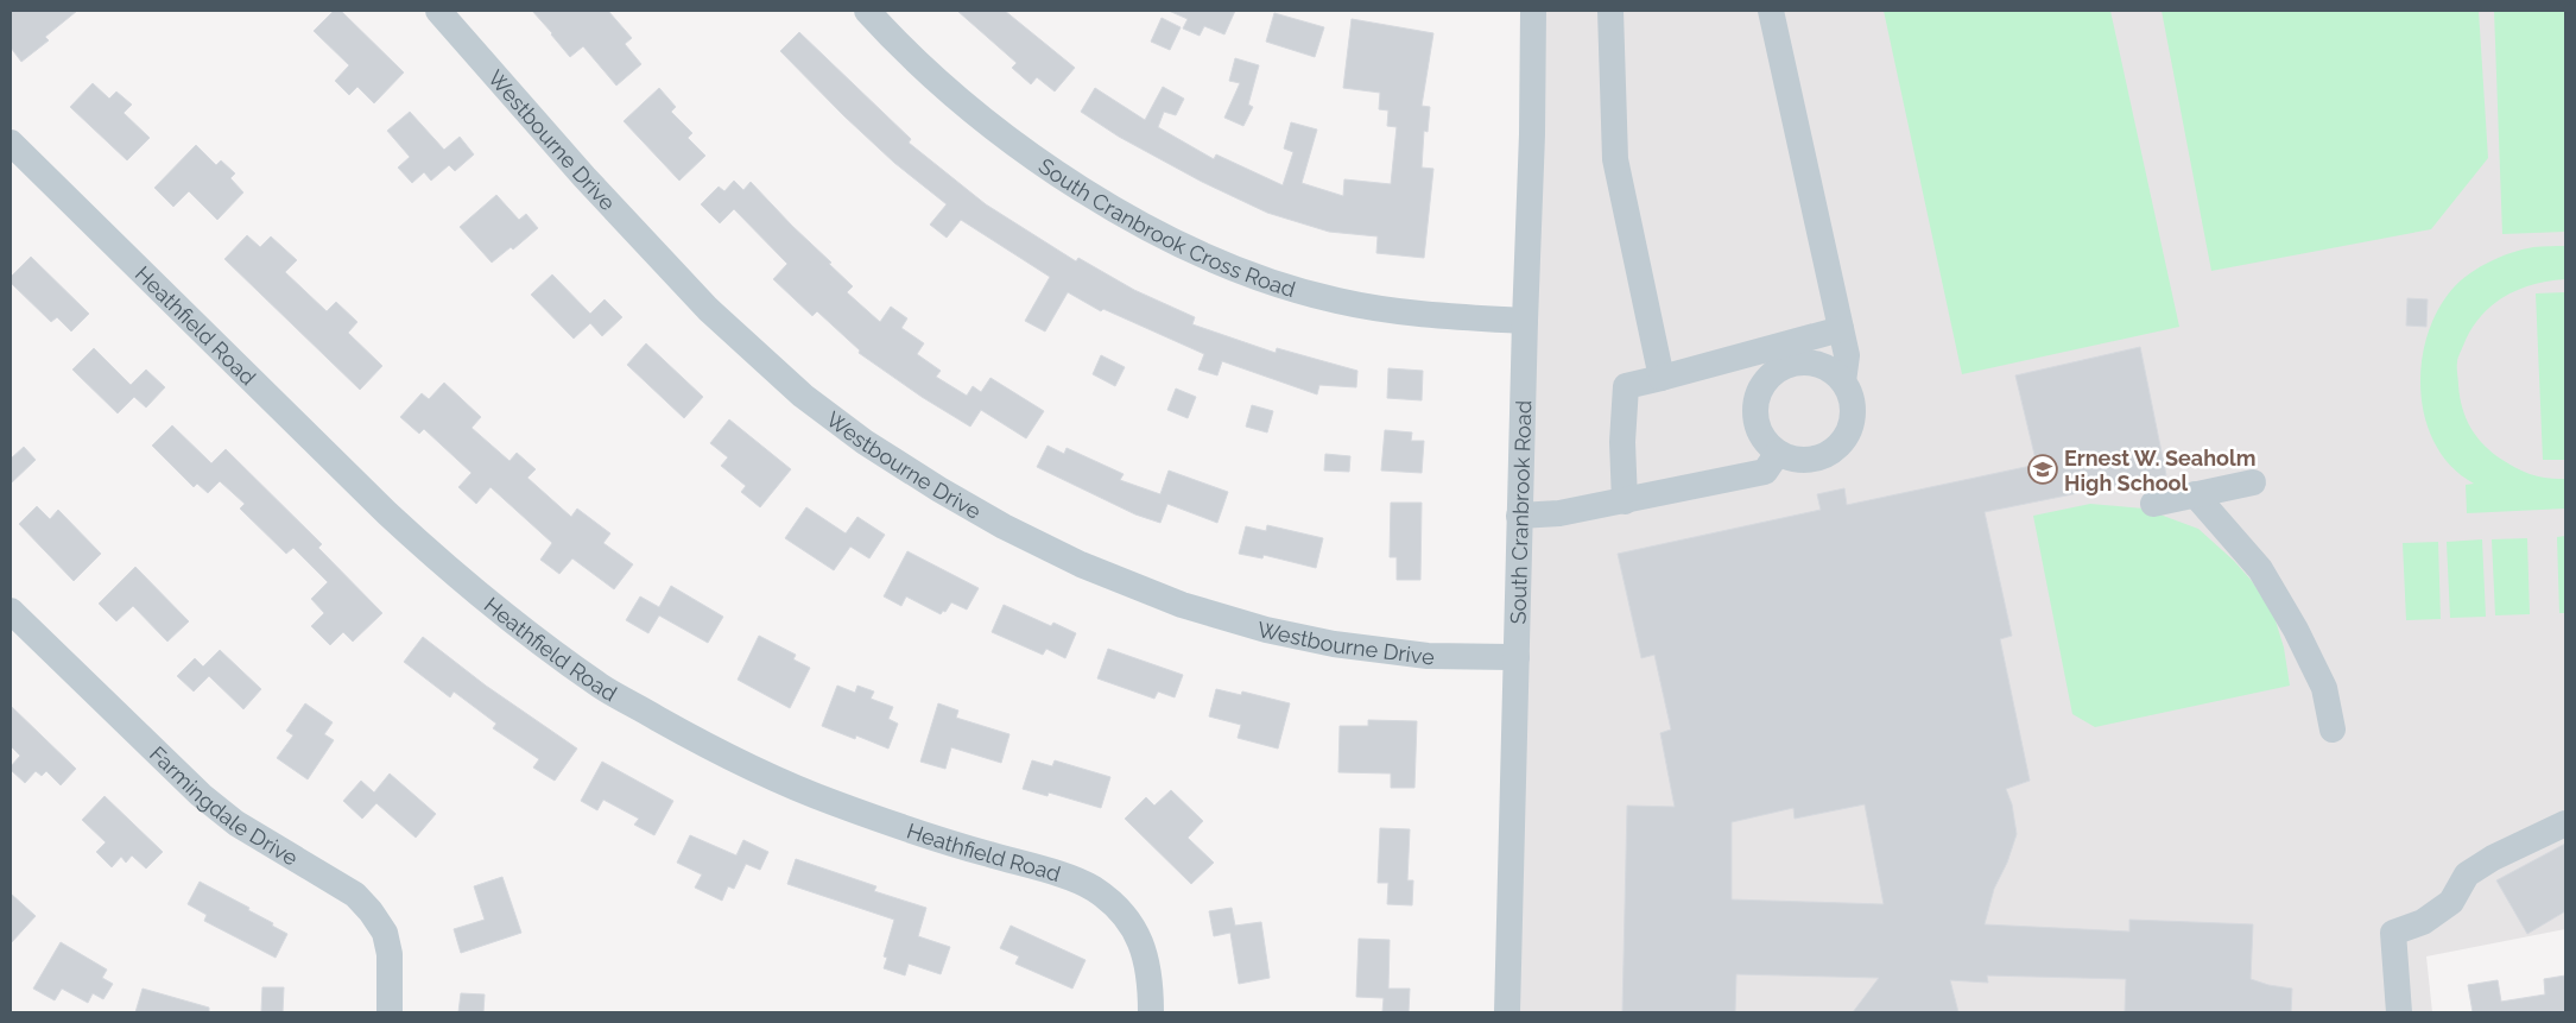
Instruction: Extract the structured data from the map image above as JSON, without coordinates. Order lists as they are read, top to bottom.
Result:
{
  "streets": {
    "street": [
      "Westbourne Drive",
      "South Cranbrook Cross Road",
      "Heathfield Road",
      "South Cranbrook Road",
      "Farmingdale Drive"
    ]
  },
  "crossings": [
    ["Westbourne Drive", "South Cranbrook Road"],
    ["South Cranbrook Cross Road", "South Cranbrook Road"]
  ],
  "places": {
    "school or university": ["Ernest W. Seaholm High School"]
  }
}
